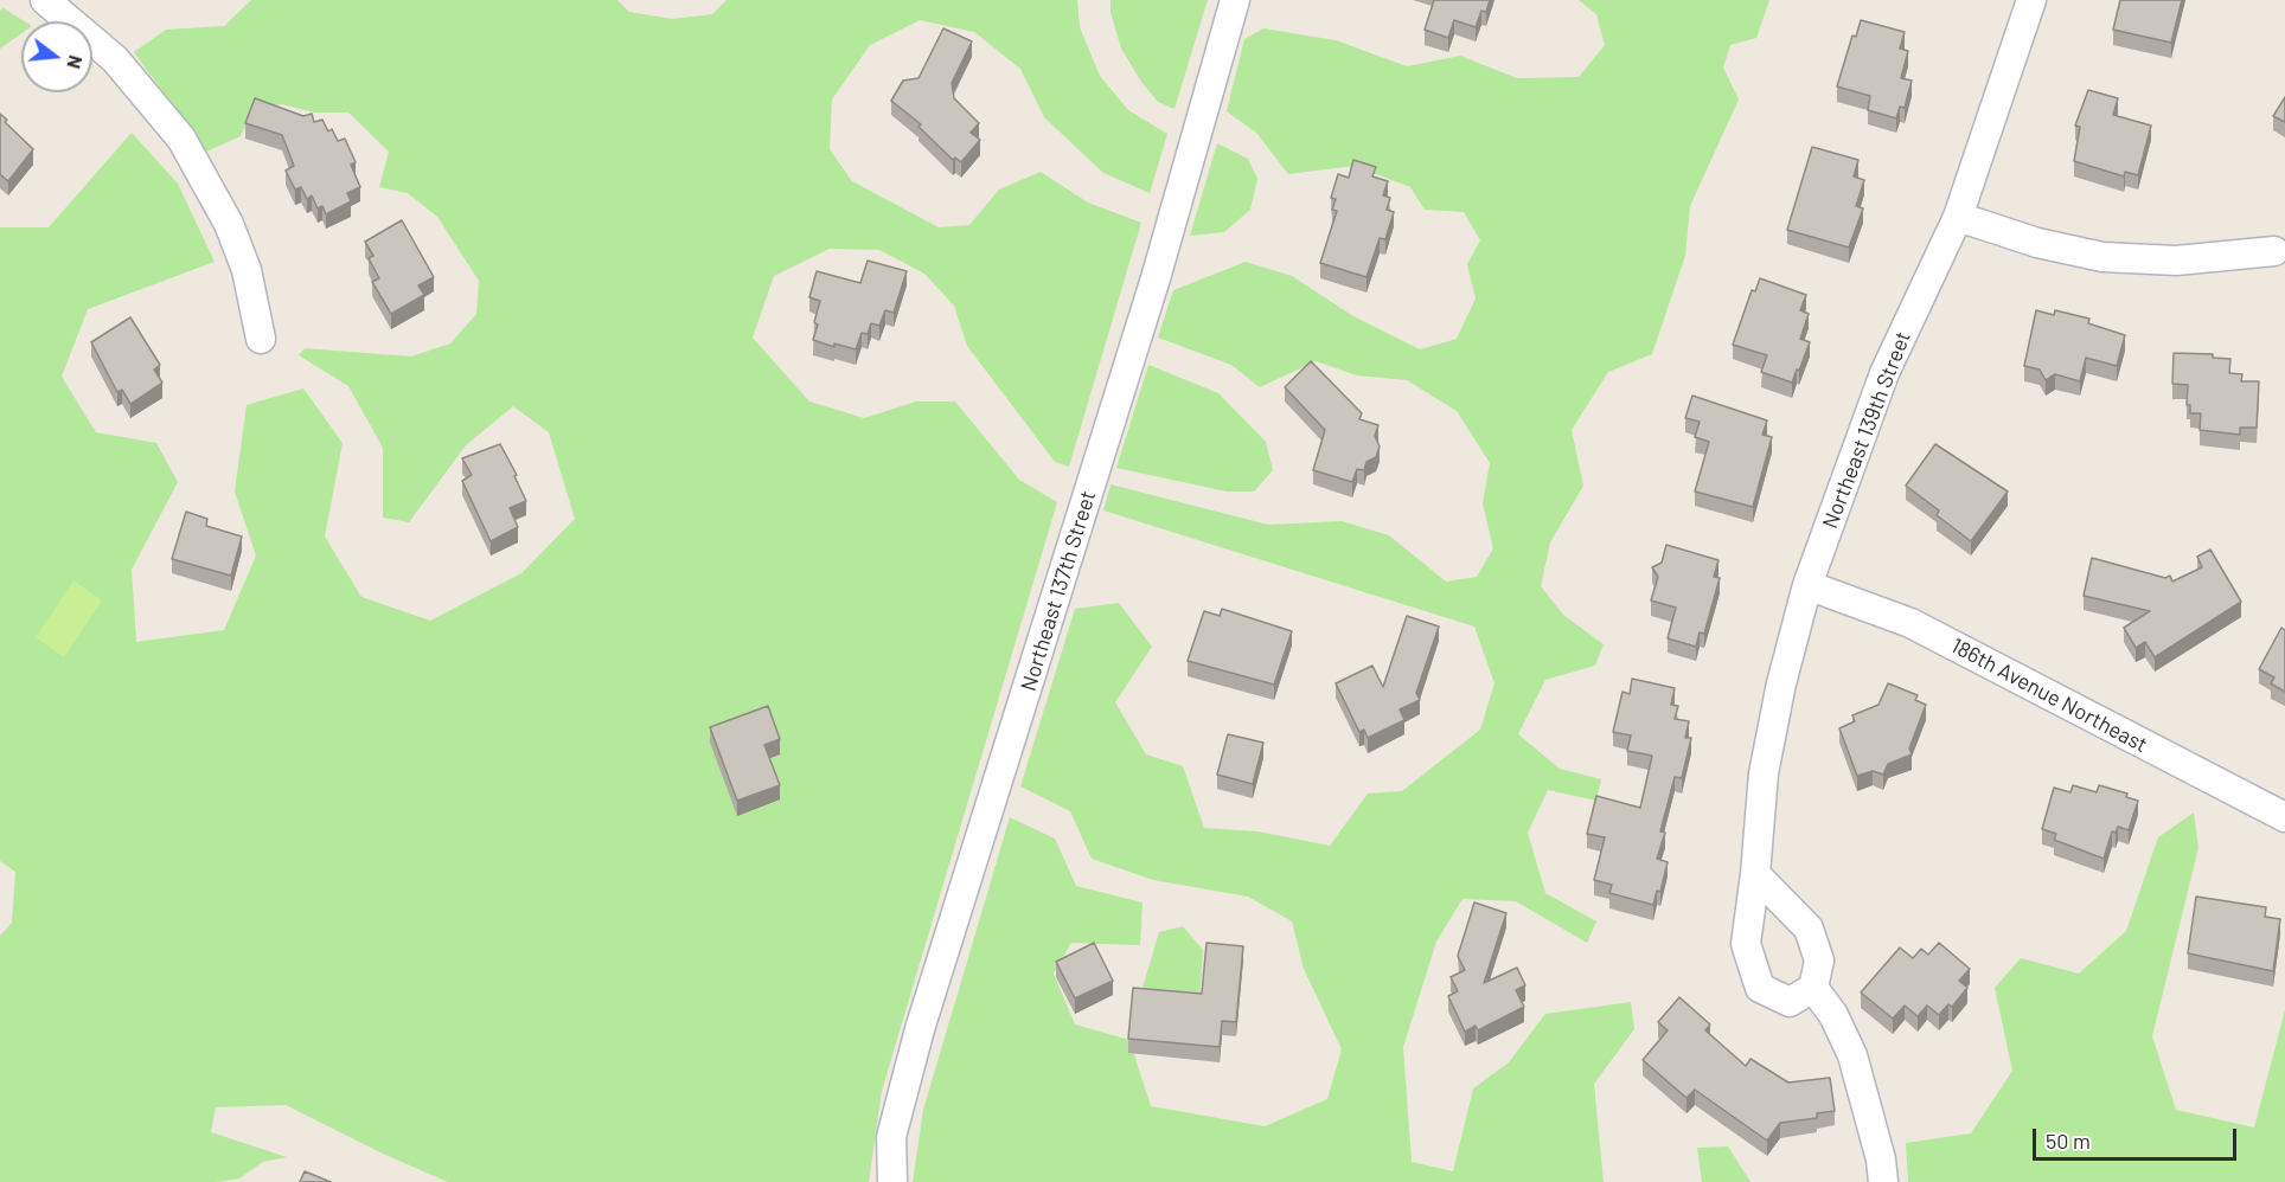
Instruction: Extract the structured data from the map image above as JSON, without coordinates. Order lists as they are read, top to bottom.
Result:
{
  "streets": {
    "street": ["Northeast 139th Street", "Northeast 137th Street", "186th Avenue Northeast"]
  },
  "crossings": [
    ["Northeast 139th Street", "186th Avenue Northeast"]
  ],
  "scale_bar": "50 m",
  "north": "right"
}
